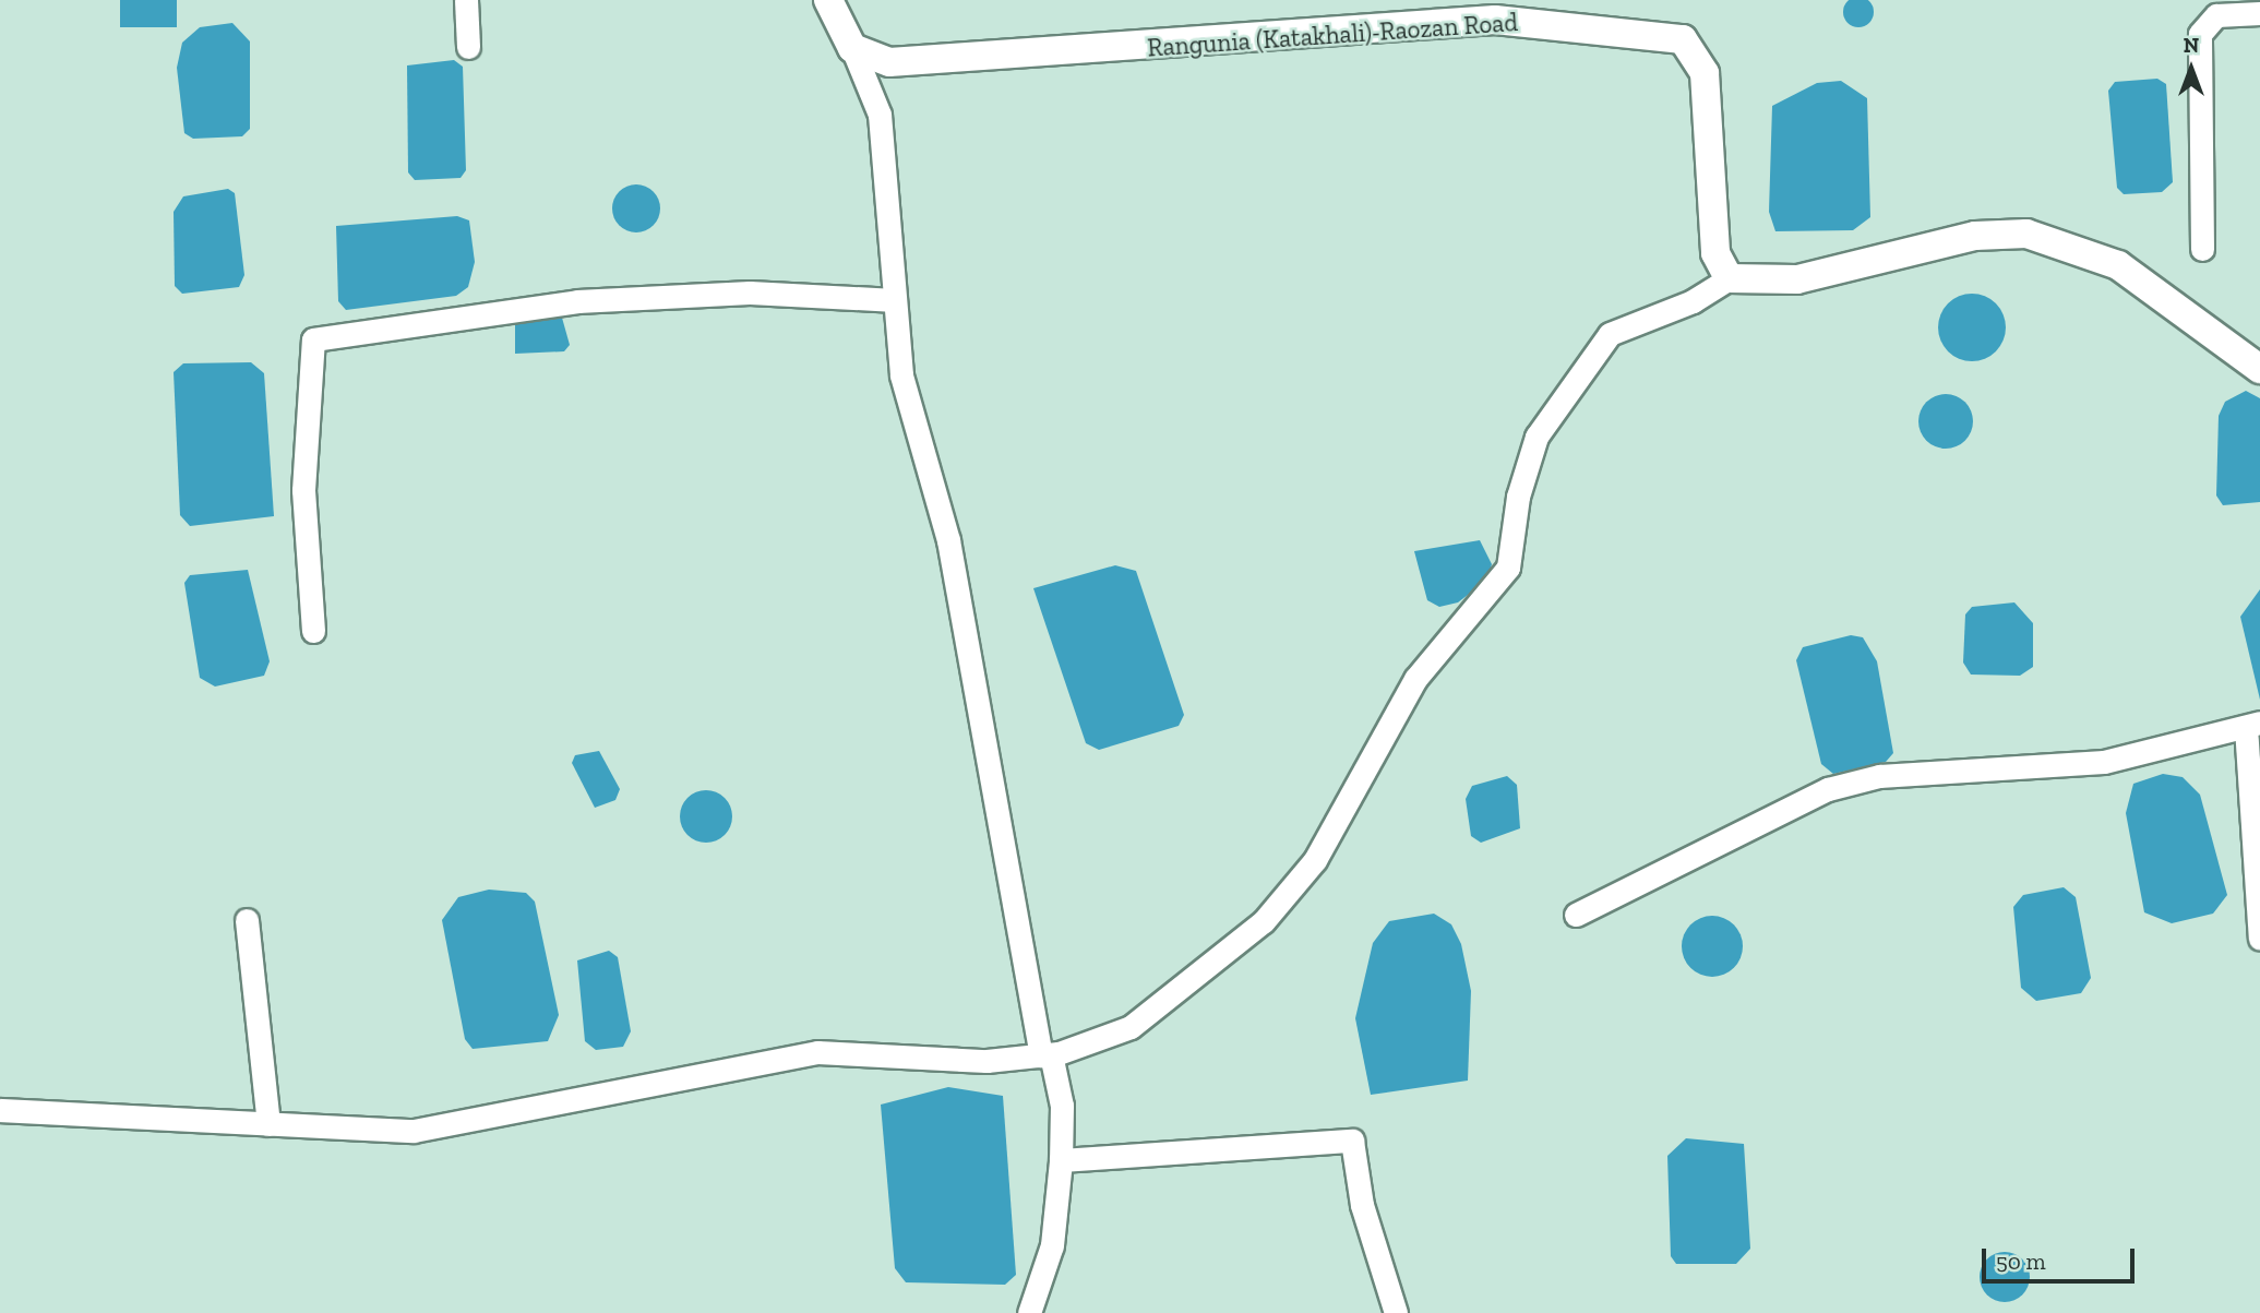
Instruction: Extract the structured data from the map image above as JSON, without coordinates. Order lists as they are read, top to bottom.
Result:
{
  "streets": {
    "main road": ["Rangunia (Katakhali)-Raozan Road"]
  },
  "scale_bar": "50 m",
  "north": "top"
}
